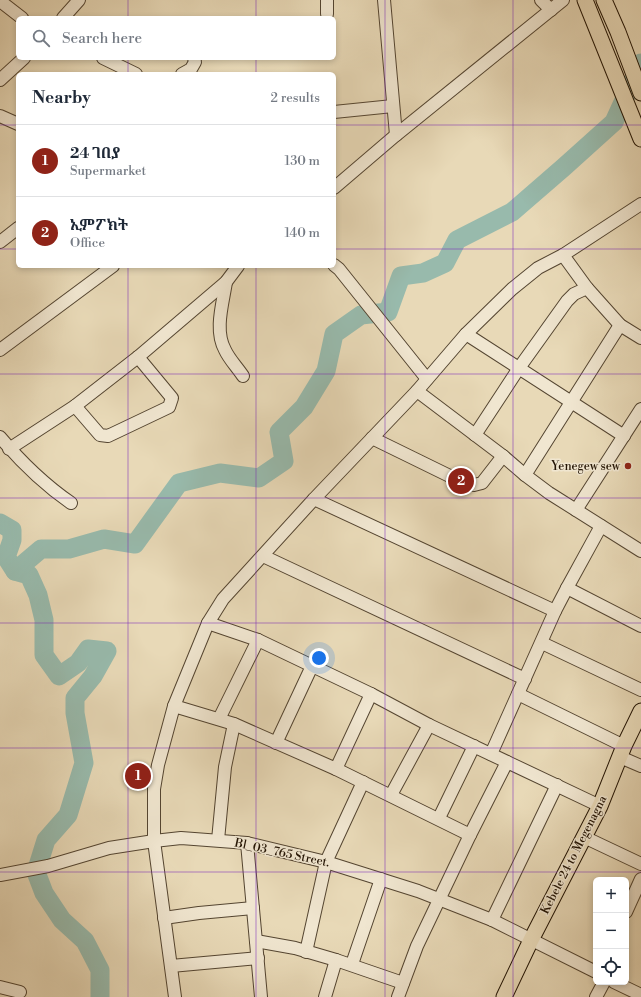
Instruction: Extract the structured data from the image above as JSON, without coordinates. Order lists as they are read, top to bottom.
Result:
{
  "streets": {
    "main road": ["Kebele 24 to Megenagna"],
    "street": ["Bl_03_765 Street."]
  },
  "crossings": [
    ["Bl_03_765 Street.", "Kebele 24 to Megenagna"]
  ],
  "places": ["Yenegew sew"],
  "page": {
    "search": "Search here",
    "heading": ["Nearby", "2 results"],
    "list": [
      {
        "mark": "1",
        "name": "24 ገበያ",
        "note": "Supermarket",
        "value": "130 m"
      },
      {
        "mark": "2",
        "name": "ኢምፖክት",
        "note": "Office",
        "value": "140 m"
      }
    ],
    "pins": ["2", "1"],
    "map_buttons": ["+", "−"]
  }
}
